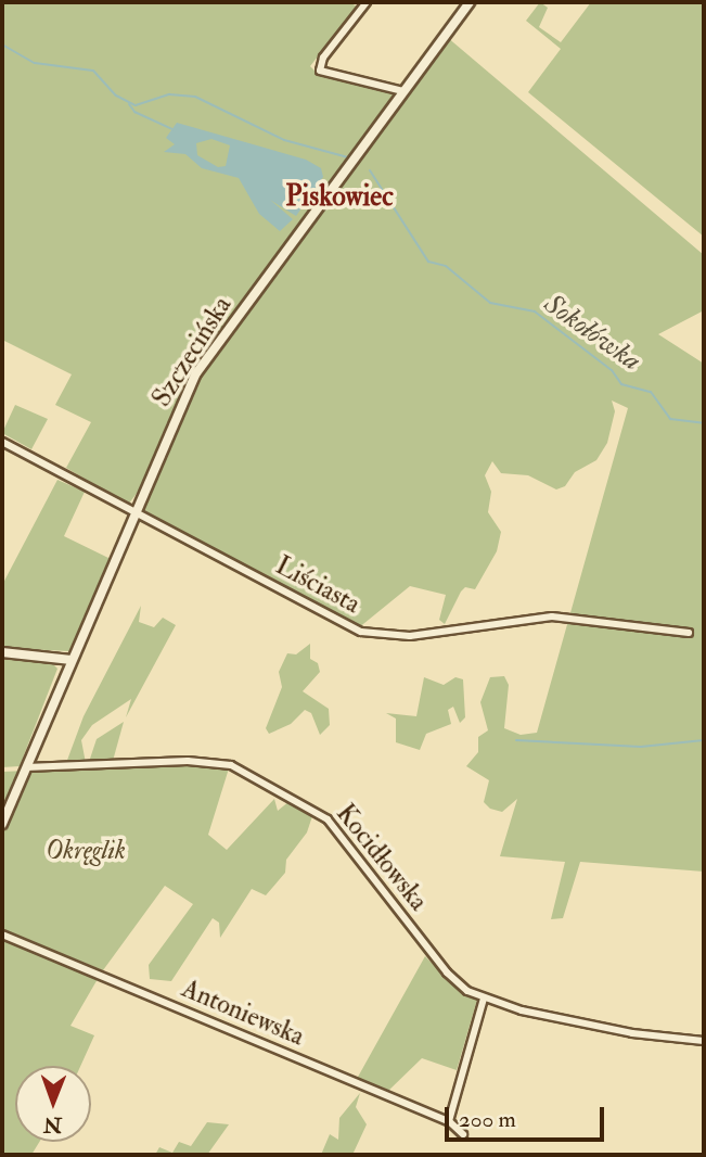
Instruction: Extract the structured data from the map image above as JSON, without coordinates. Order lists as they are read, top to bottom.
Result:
{
  "streets": {
    "main road": ["Szczecińska"],
    "street": ["Liściasta", "Kocidłowska", "Antoniewska"]
  },
  "crossings": [
    ["Szczecińska", "Liściasta"],
    ["Szczecińska", "Kocidłowska"]
  ],
  "districts": ["Piskowiec"],
  "water": ["Sokołówka"],
  "parks": ["Okręglik"],
  "scale_bar": "200 m",
  "north": "bottom"
}
